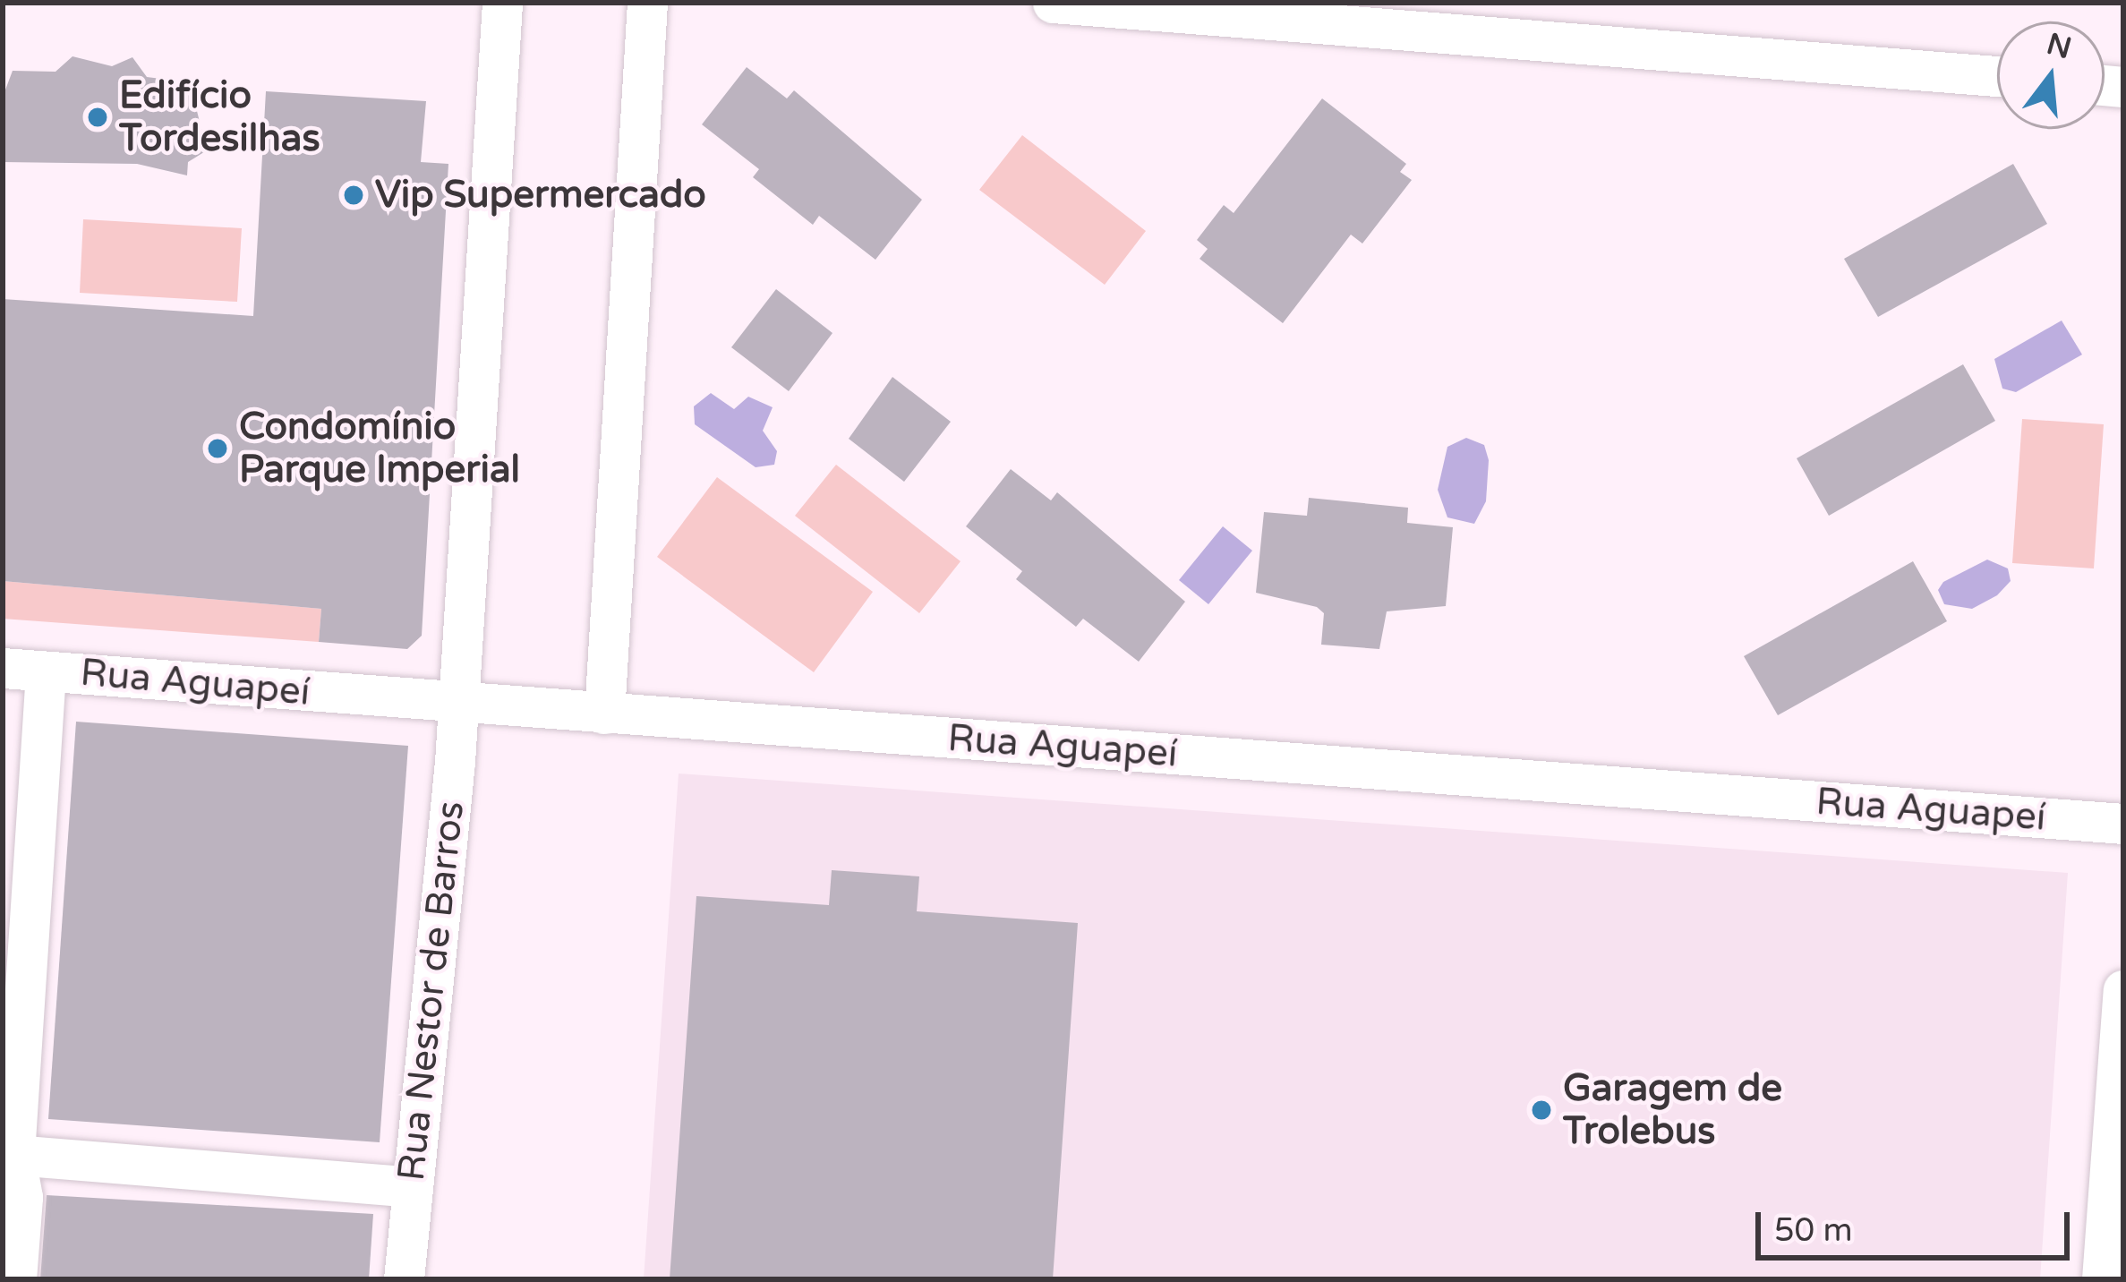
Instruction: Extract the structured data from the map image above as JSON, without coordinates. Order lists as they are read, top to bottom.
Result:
{
  "streets": {
    "street": ["Rua Aguapeí", "Rua Nestor de Barros"]
  },
  "crossings": [
    ["Rua Aguapeí", "Rua Nestor de Barros"]
  ],
  "places": [
    "Edifício Tordesilhas",
    "Vip Supermercado",
    "Condomínio Parque Imperial",
    "Garagem de Trolebus"
  ],
  "scale_bar": "50 m",
  "north": "top"
}
